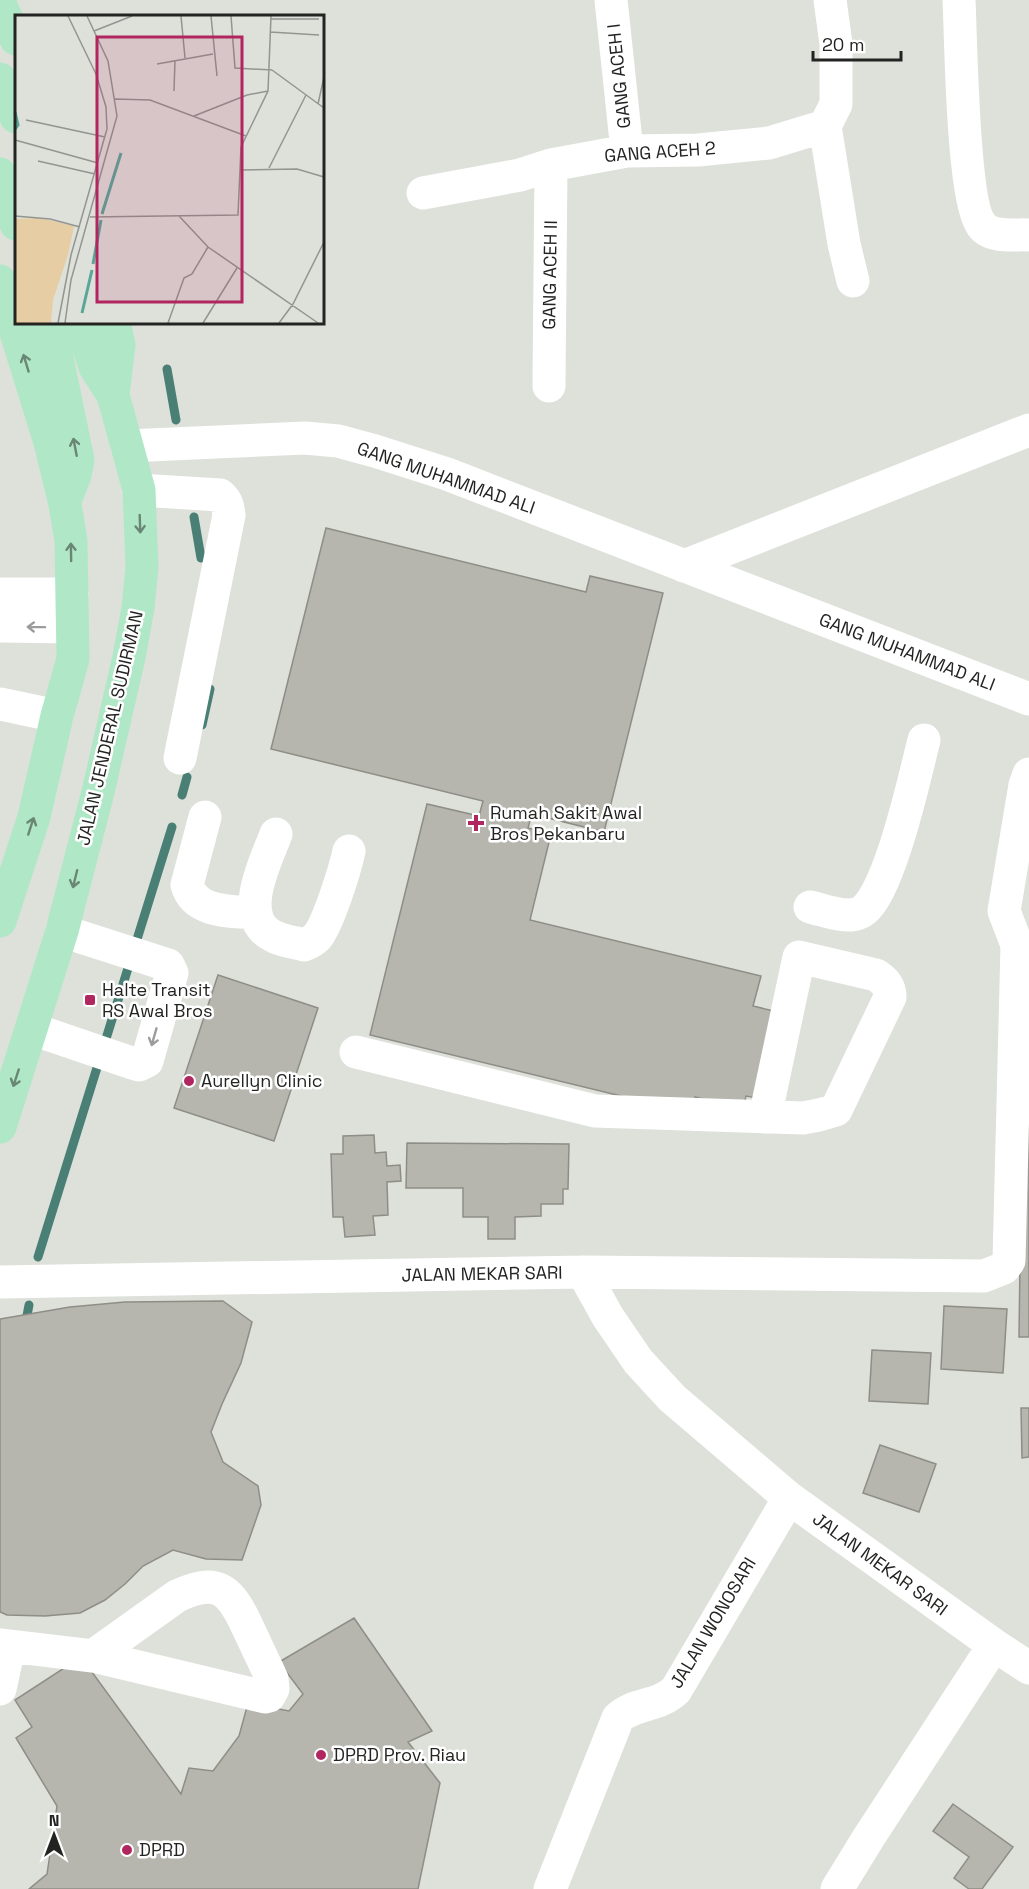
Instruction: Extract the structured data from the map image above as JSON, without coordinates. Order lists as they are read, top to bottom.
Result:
{
  "streets": {
    "main road": ["JALAN JENDERAL SUDIRMAN"],
    "street": [
      "GANG ACEH I",
      "GANG ACEH 2",
      "GANG ACEH II",
      "GANG MUHAMMAD ALI",
      "JALAN MEKAR SARI",
      "JALAN WONOSARI"
    ]
  },
  "crossings": [
    ["GANG ACEH I", "GANG ACEH 2"],
    ["GANG ACEH 2", "GANG ACEH II"],
    ["GANG MUHAMMAD ALI", "JALAN JENDERAL SUDIRMAN"],
    ["JALAN MEKAR SARI", "JALAN WONOSARI"]
  ],
  "places": {
    "health": ["Rumah Sakit Awal Bros Pekanbaru"],
    "transit": ["Halte Transit RS Awal Bros"],
    "other": ["Aurellyn Clinic", "DPRD Prov. Riau", "DPRD"]
  },
  "scale_bar": "20 m",
  "north": "top"
}
